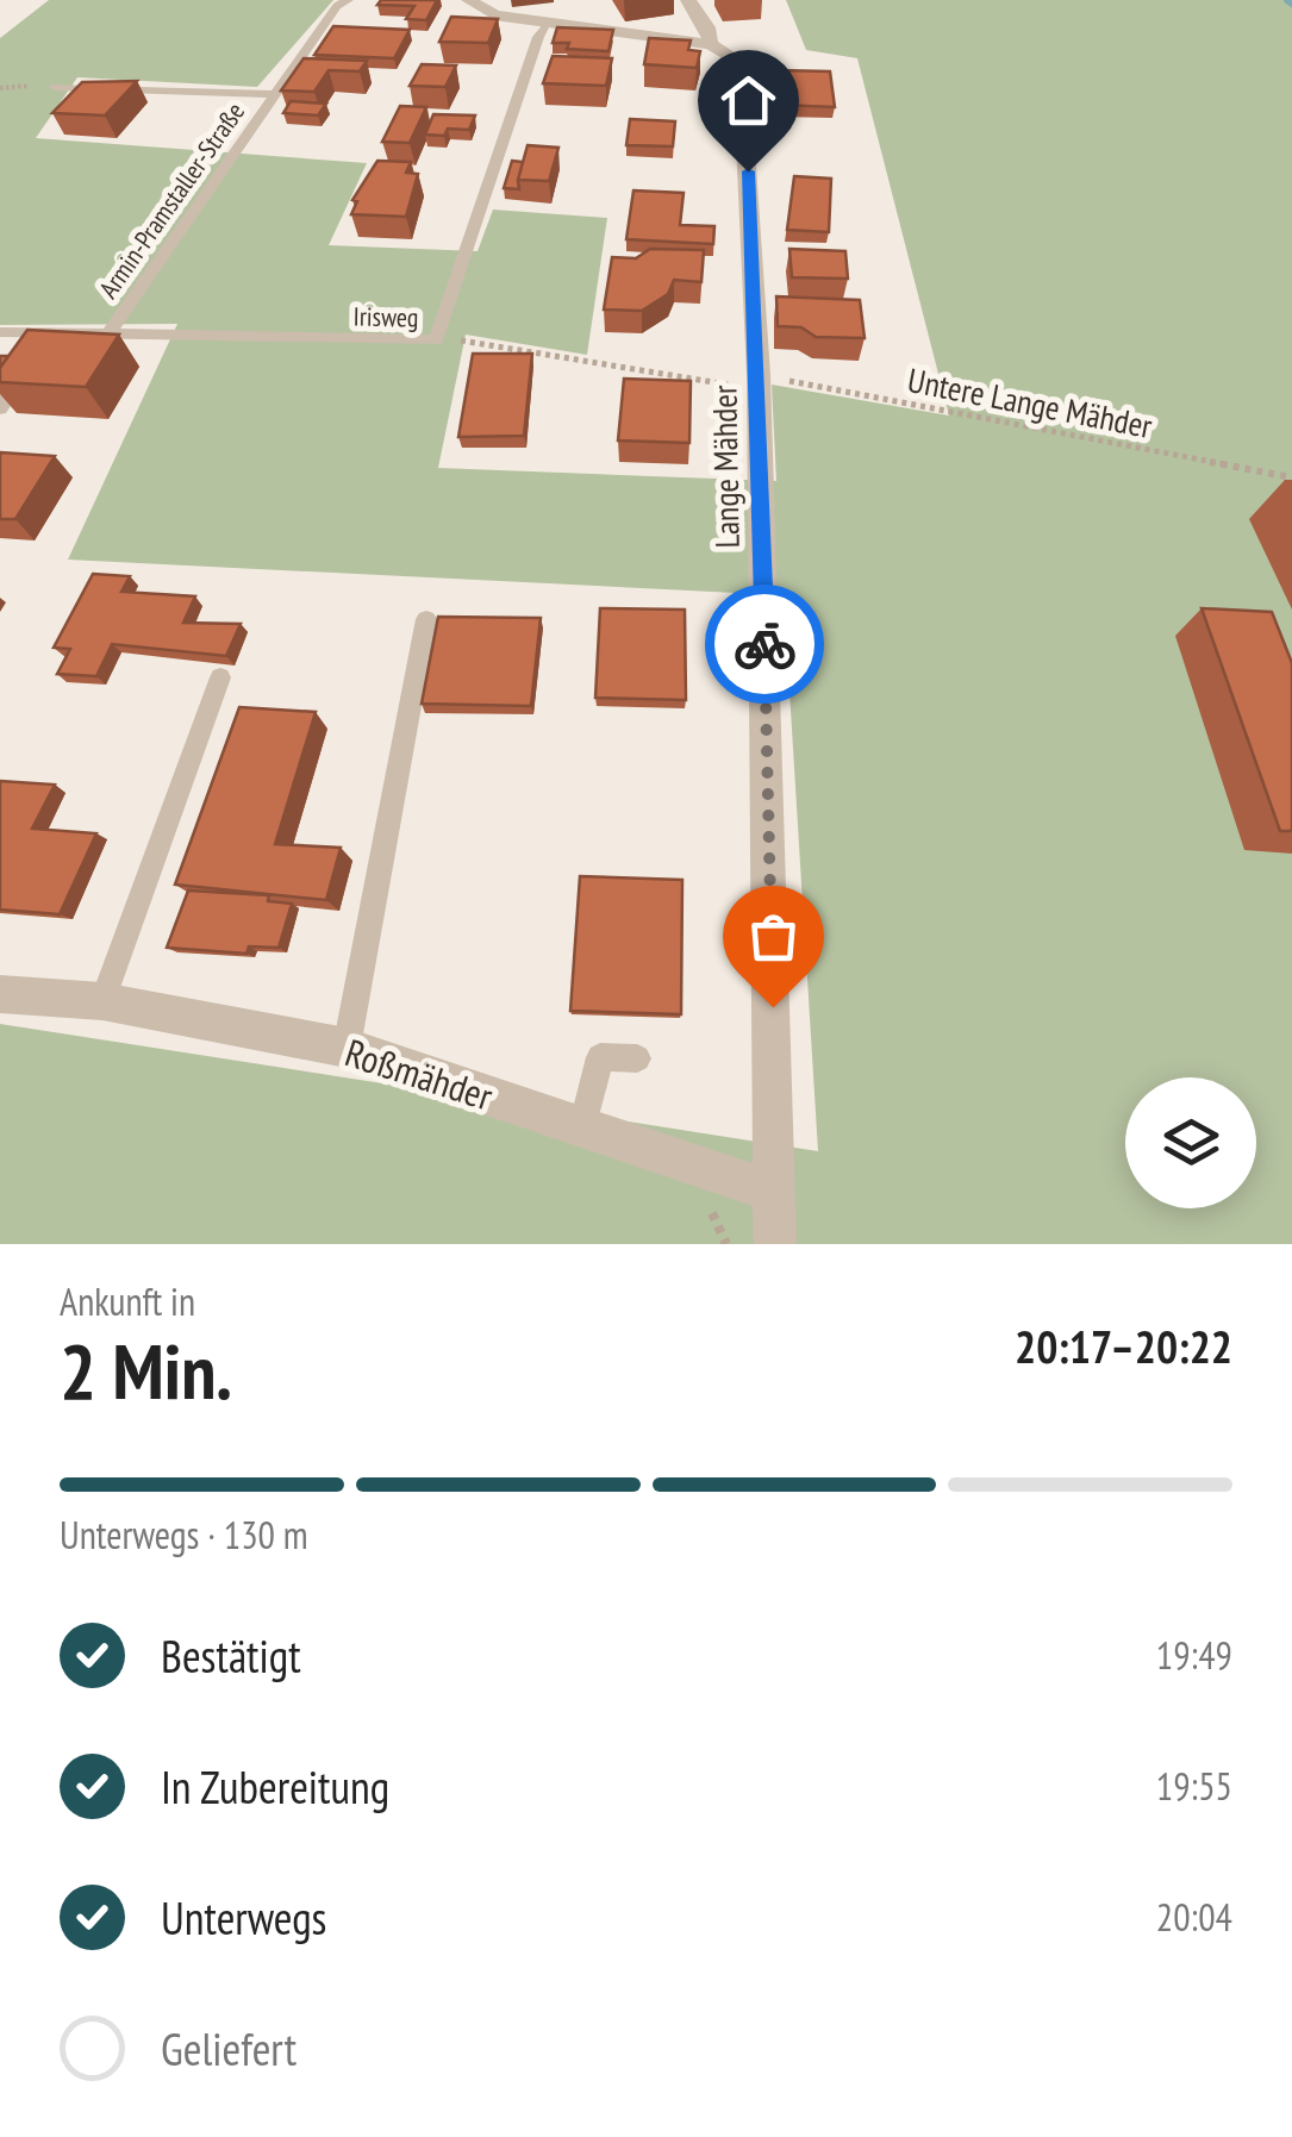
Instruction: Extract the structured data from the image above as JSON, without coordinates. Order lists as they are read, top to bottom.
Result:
{
  "streets": {
    "street": ["Lange Mähder", "Roßmähder"],
    "lane": ["Armin-Pramstaller-Straße", "Irisweg"],
    "path": ["Untere Lange Mähder"]
  },
  "crossings": [
    ["Armin-Pramstaller-Straße", "Irisweg"],
    ["Irisweg", "Untere Lange Mähder"],
    ["Untere Lange Mähder", "Lange Mähder"],
    ["Lange Mähder", "Roßmähder"]
  ],
  "page": {
    "heading": ["2 Min.", "Ankunft in", "20:17–20:22"],
    "bar": "Unterwegs · 130 m",
    "list": [
      ["Bestätigt", "19:49"],
      ["In Zubereitung", "19:55"],
      ["Unterwegs", "20:04"],
      "Geliefert"
    ]
  }
}
